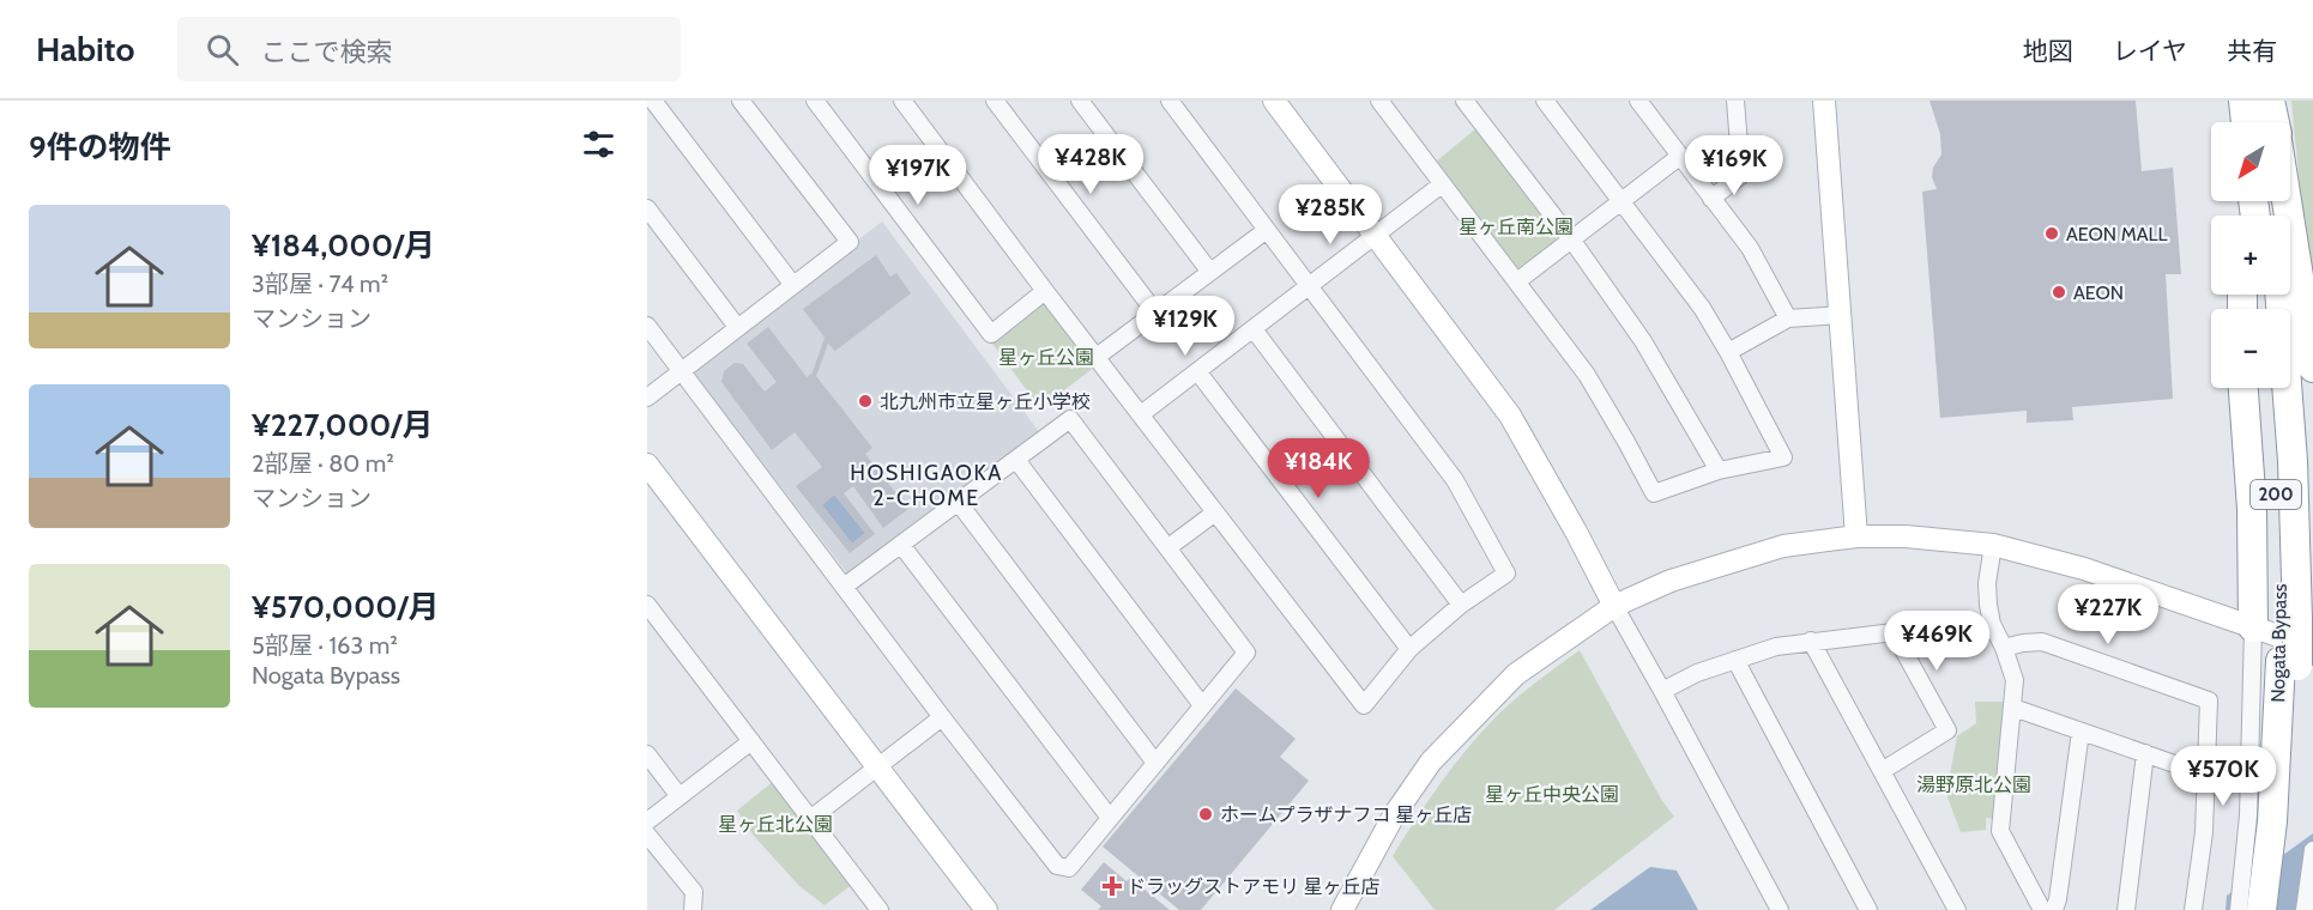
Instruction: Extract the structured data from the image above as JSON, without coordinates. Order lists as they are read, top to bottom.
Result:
{
  "streets": {
    "highway": ["200", "Nogata Bypass"]
  },
  "districts": ["HOSHIGAOKA 2-CHOME"],
  "parks": [
    "星ヶ丘南公園",
    "星ヶ丘公園",
    "湯野原北公園",
    "星ヶ丘中央公園",
    "星ヶ丘北公園"
  ],
  "places": {
    "other": [
      "AEON MALL",
      "AEON",
      "北九州市立星ヶ丘小学校",
      "ホームプラザナフコ 星ヶ丘店"
    ],
    "health": ["ドラッグストアモリ 星ヶ丘店"]
  },
  "north": "bottom left",
  "page": {
    "header": "Habito",
    "search": "ここで検索",
    "nav": ["地図", "レイヤ", "共有"],
    "heading": "9件の物件",
    "map_buttons": ["+", "−"],
    "price": [
      "¥428K",
      "¥169K",
      "¥197K",
      "¥285K",
      "¥129K",
      "¥184K",
      "¥227K",
      "¥469K",
      "¥570K"
    ],
    "list": [
      {
        "name": "¥184,000/月",
        "note": "3部屋 · 74 m² · マンション"
      },
      {
        "name": "¥227,000/月",
        "note": "2部屋 · 80 m² · マンション"
      },
      {
        "name": "¥570,000/月",
        "note": "5部屋 · 163 m² · Nogata Bypass"
      }
    ]
  }
}
